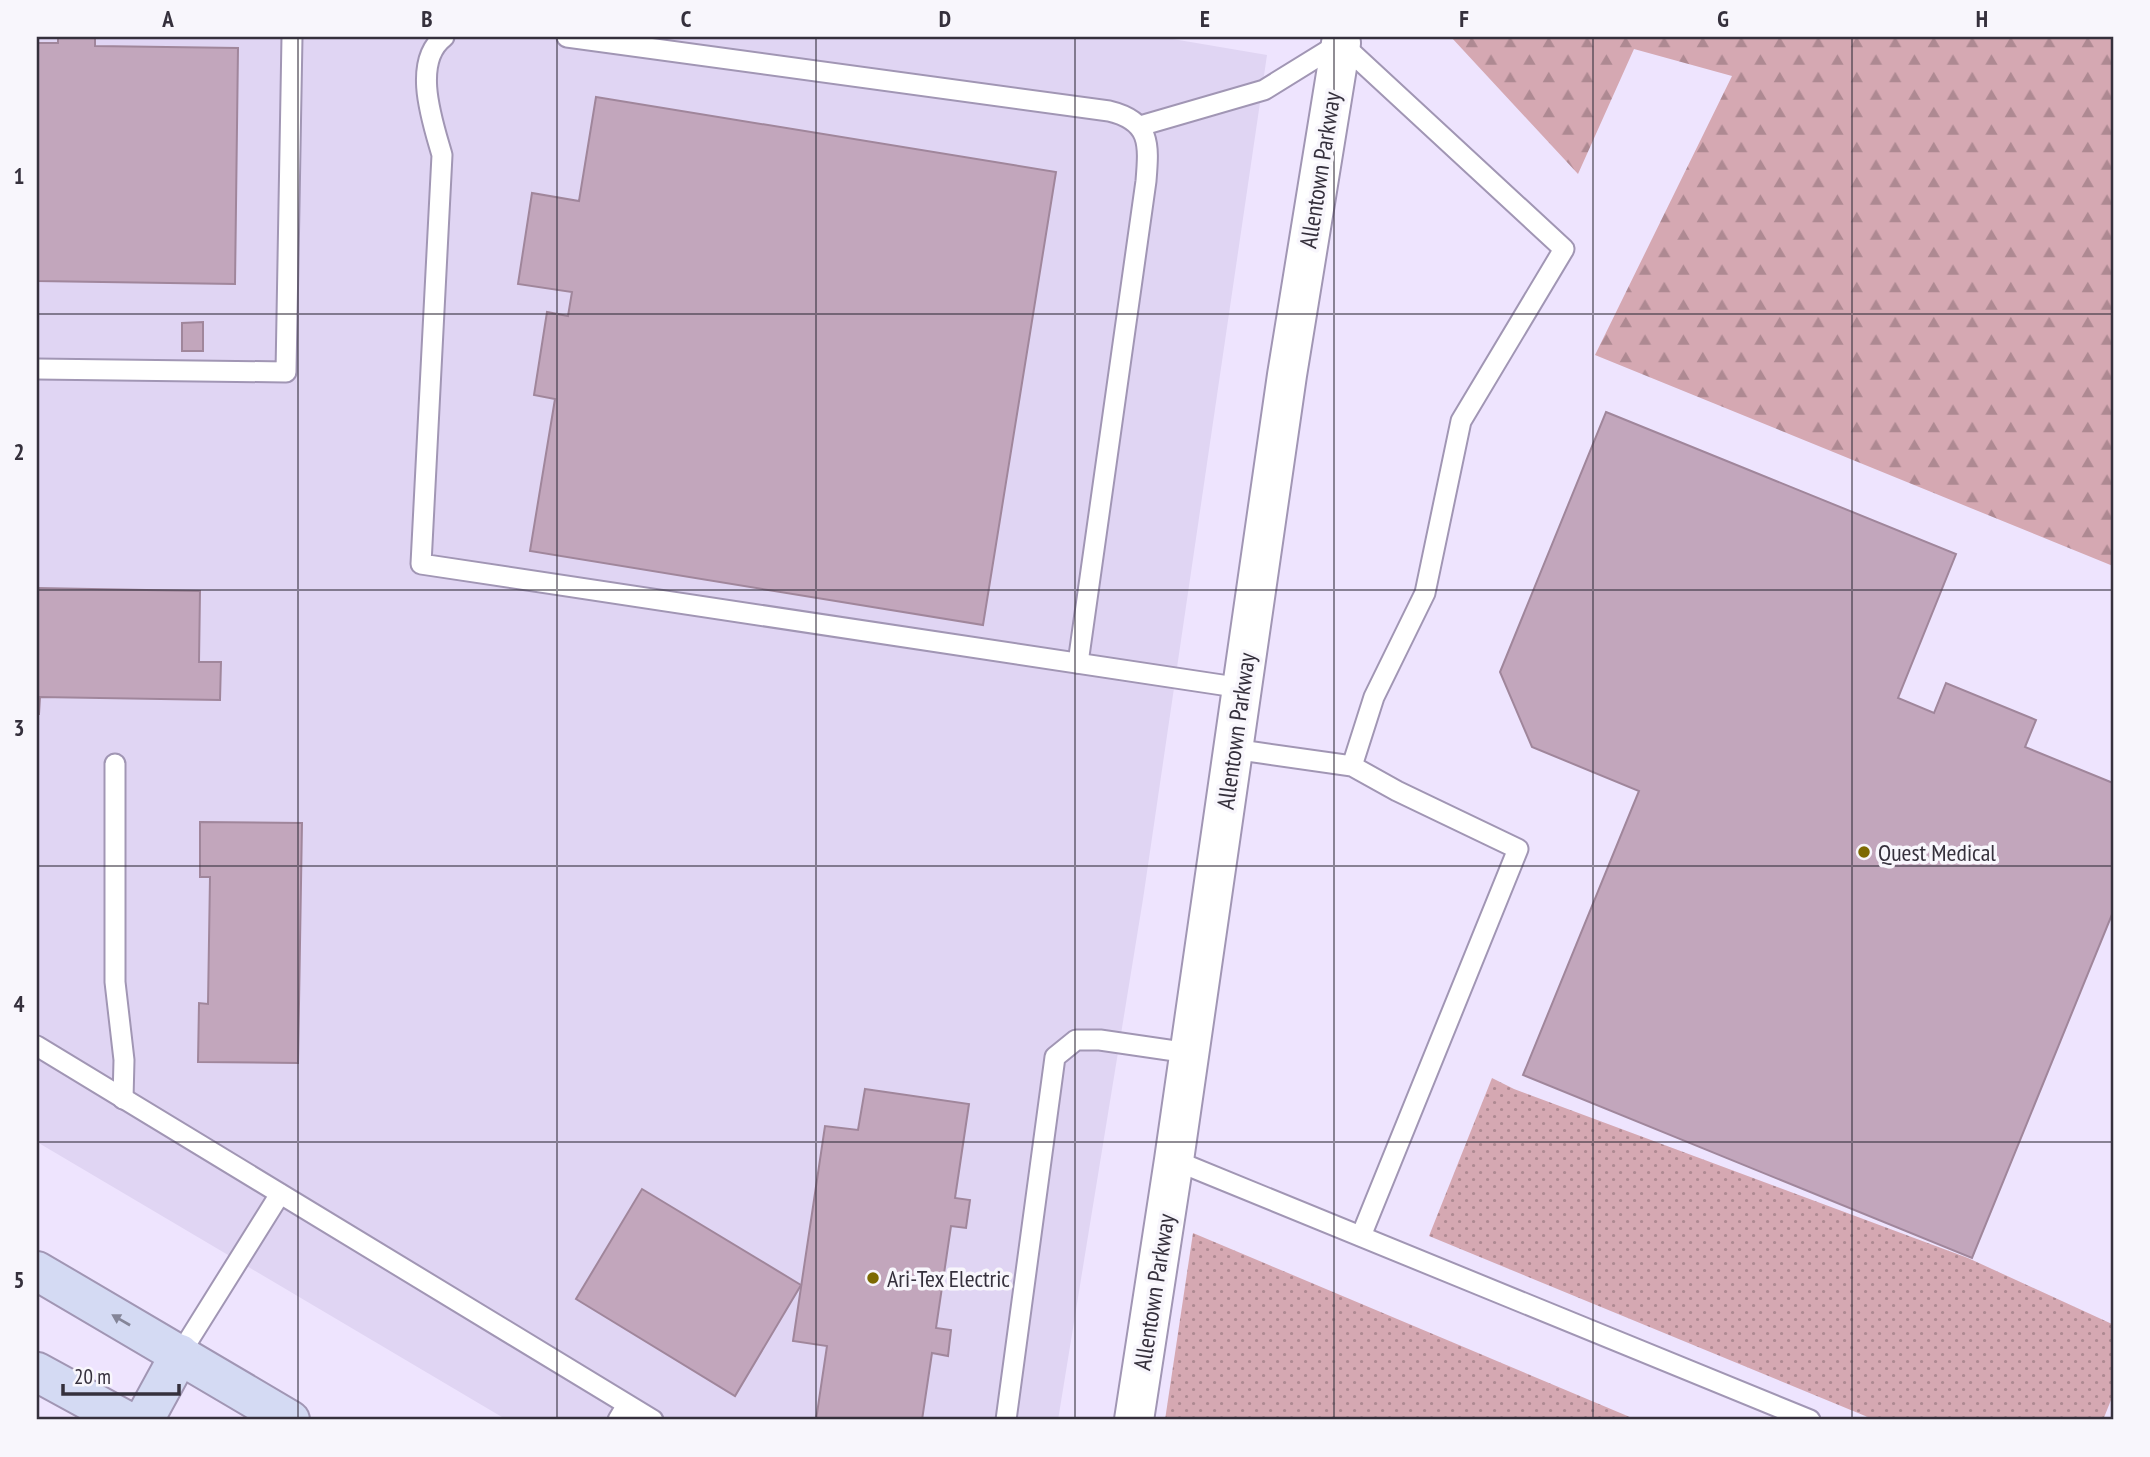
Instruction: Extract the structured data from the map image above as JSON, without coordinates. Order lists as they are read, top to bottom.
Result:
{
  "streets": {
    "street": ["Allentown Parkway"]
  },
  "places": ["Quest Medical", "Ari-Tex Electric"],
  "scale_bar": "20 m",
  "grid": {
    "columns": [
      "A",
      "B",
      "C",
      "D",
      "E",
      "F",
      "G",
      "H"
    ],
    "rows": [
      "1",
      "2",
      "3",
      "4",
      "5"
    ]
  }
}
